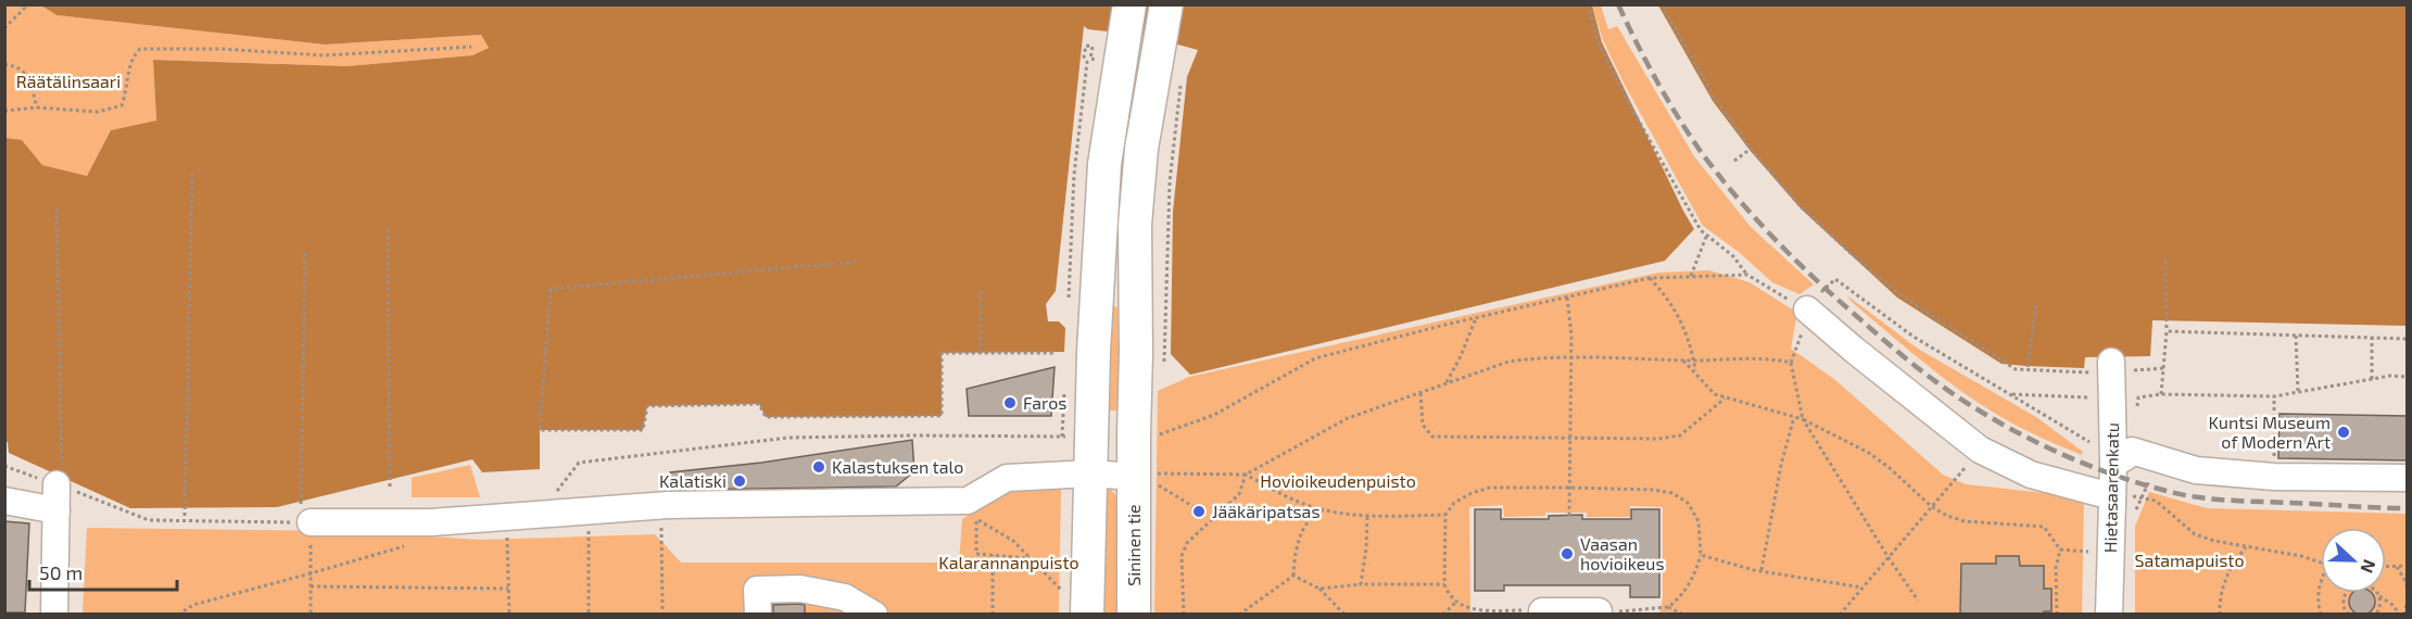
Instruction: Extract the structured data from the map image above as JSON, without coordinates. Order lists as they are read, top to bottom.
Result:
{
  "streets": {
    "main road": ["Sininen tie"],
    "street": ["Hietasaarenkatu"]
  },
  "parks": [
    "Räätälinsaari",
    "Hovioikeudenpuisto",
    "Satamapuisto",
    "Kalarannanpuisto"
  ],
  "places": [
    "Faros",
    "Kuntsi Museum of Modern Art",
    "Kalastuksen talo",
    "Kalatiski",
    "Jääkäripatsas",
    "Vaasan hovioikeus"
  ],
  "scale_bar": "50 m",
  "north": "right"
}
